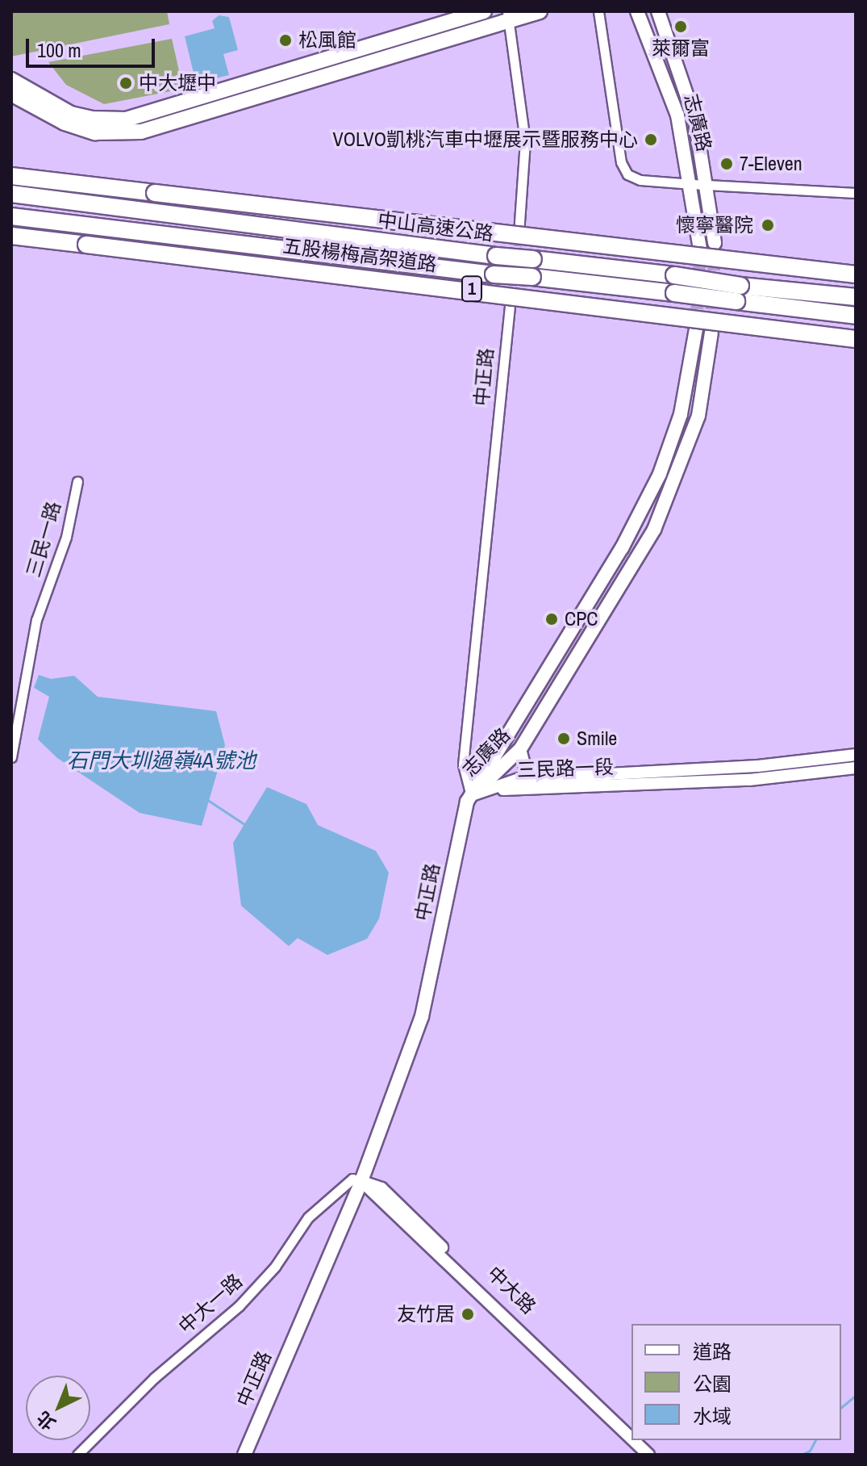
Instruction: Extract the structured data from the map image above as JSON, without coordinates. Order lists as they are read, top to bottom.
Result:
{
  "streets": {
    "highway": ["中山高速公路", "五股楊梅高架道路", "1"],
    "main road": ["志廣路", "中正路"],
    "street": [
      "三民一路",
      "三民路一段",
      "中大路",
      "中大一路"
    ]
  },
  "crossings": [
    ["志廣路", "中正路"],
    ["志廣路", "三民路一段"],
    ["中正路", "三民路一段"],
    ["中正路", "中大路"],
    ["中正路", "中大一路"],
    ["中大路", "中大一路"]
  ],
  "water": ["石門大圳過嶺4A號池"],
  "places": [
    "萊爾富",
    "松風館",
    "中大壢中",
    "VOLVO凱桃汽車中壢展示暨服務中心",
    "7-Eleven",
    "懷寧醫院",
    "CPC",
    "Smile",
    "友竹居"
  ],
  "legend": ["道路", "公園", "水域"],
  "scale_bar": "100 m",
  "north": "bottom left"
}
